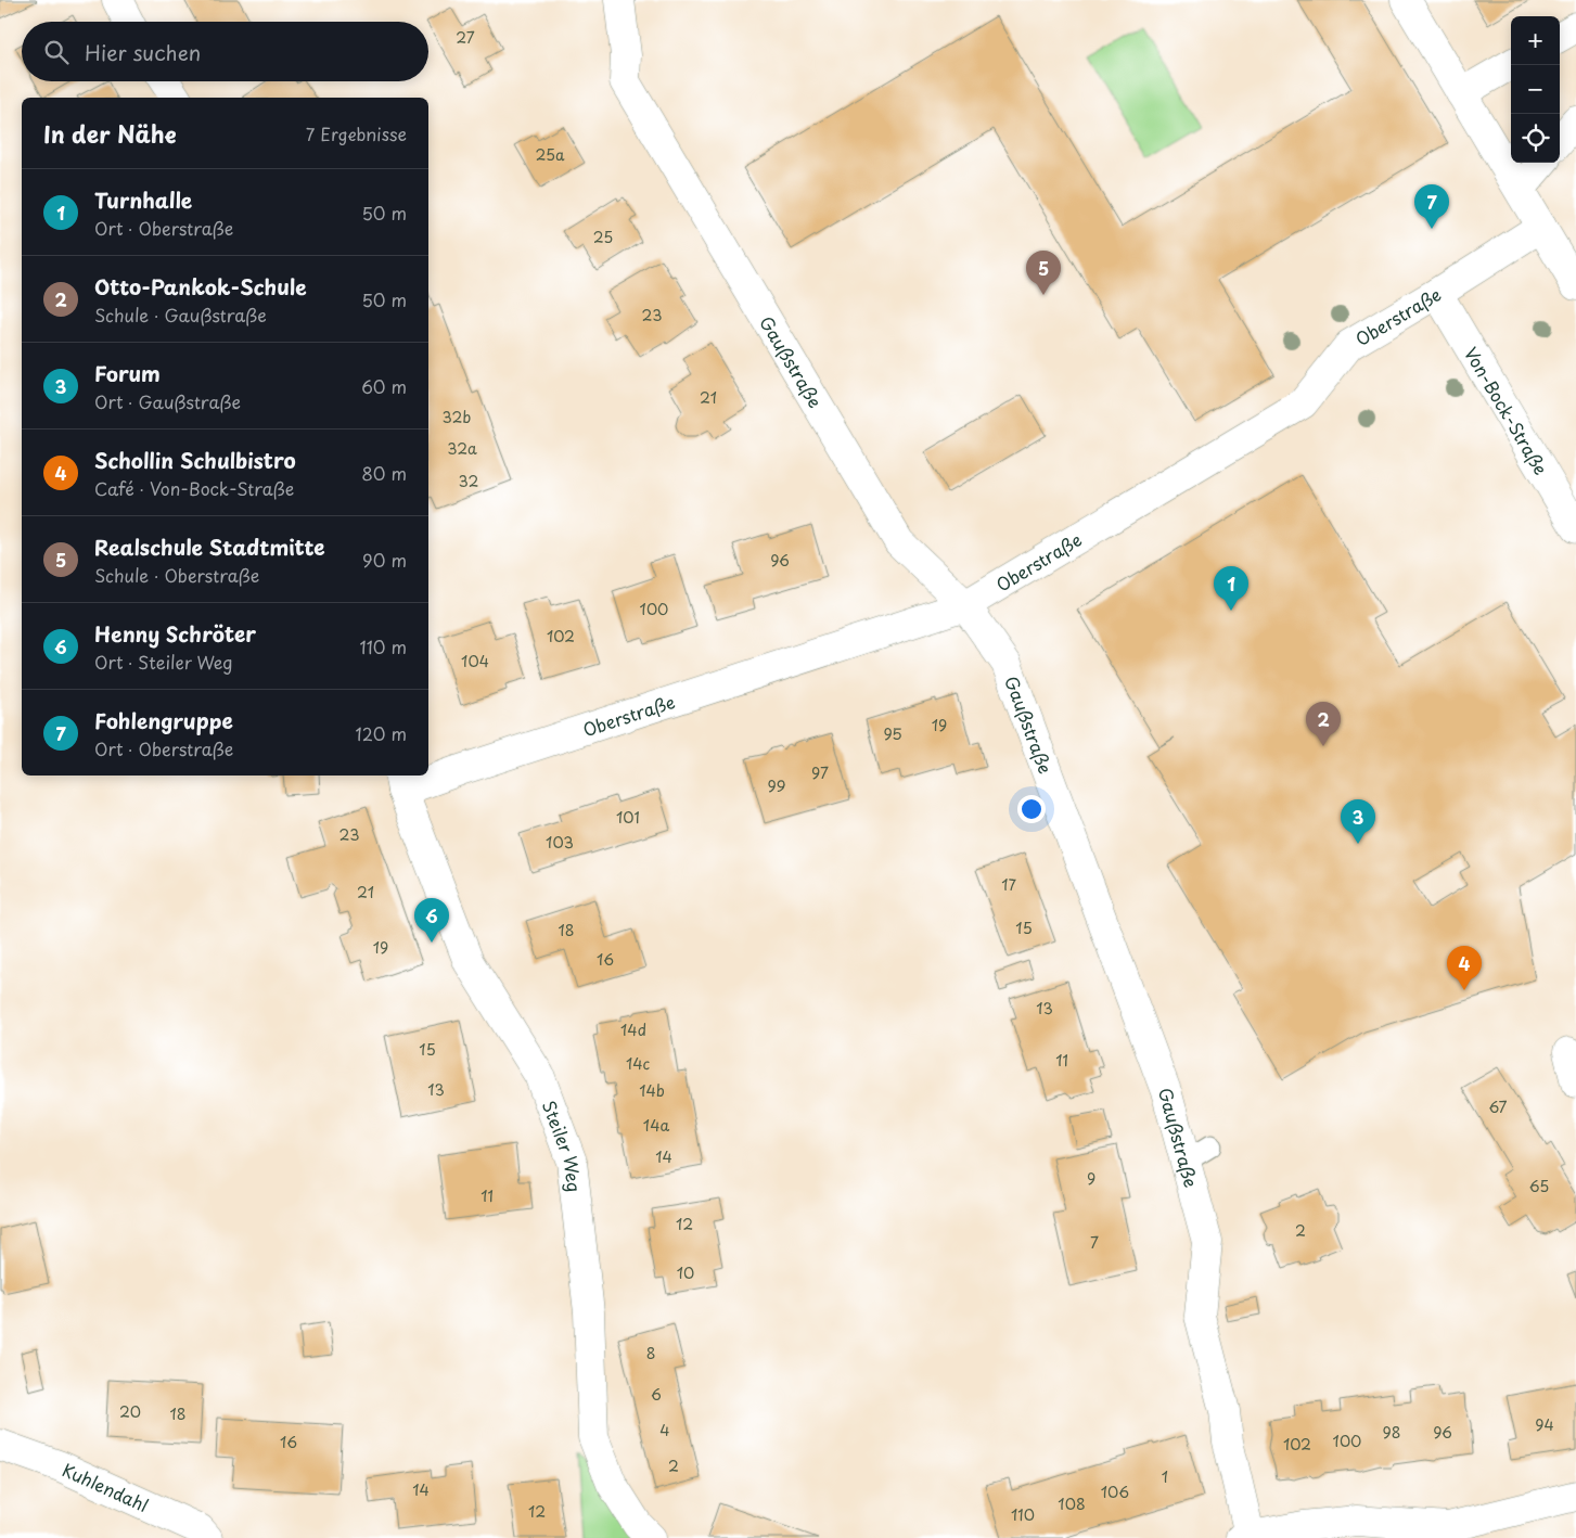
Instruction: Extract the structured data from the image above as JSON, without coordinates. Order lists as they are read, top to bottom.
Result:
{
  "streets": {
    "street": [
      "Oberstraße",
      "Gaußstraße",
      "Von-Bock-Straße",
      "Steiler Weg",
      "Kuhlendahl"
    ]
  },
  "crossings": [
    ["Oberstraße", "Gaußstraße"],
    ["Oberstraße", "Von-Bock-Straße"],
    ["Oberstraße", "Steiler Weg"]
  ],
  "house_numbers": [
    "27",
    "25a",
    "25",
    "23",
    "21",
    "32b",
    "32a",
    "32",
    "96",
    "100",
    "102",
    "104",
    "19",
    "95",
    "97",
    "99",
    "101",
    "23",
    "103",
    "17",
    "21",
    "15",
    "18",
    "19",
    "16",
    "13",
    "14d",
    "15",
    "11",
    "14c",
    "13",
    "14b",
    "67",
    "14a",
    "14",
    "9",
    "65",
    "11",
    "12",
    "2",
    "7",
    "10",
    "8",
    "6",
    "20",
    "18",
    "94",
    "4",
    "98",
    "96",
    "100",
    "16",
    "102",
    "2",
    "1",
    "14",
    "106",
    "108",
    "12",
    "110"
  ],
  "page": {
    "map_buttons": ["+", "−"],
    "search": "Hier suchen",
    "heading": ["In der Nähe", "7 Ergebnisse"],
    "list": [
      {
        "mark": "1",
        "name": "Turnhalle",
        "note": "Ort · Oberstraße",
        "value": "50 m"
      },
      {
        "mark": "2",
        "name": "Otto-Pankok-Schule",
        "note": "Schule · Gaußstraße",
        "value": "50 m"
      },
      {
        "mark": "3",
        "name": "Forum",
        "note": "Ort · Gaußstraße",
        "value": "60 m"
      },
      {
        "mark": "4",
        "name": "Schollin Schulbistro",
        "note": "Café · Von-Bock-Straße",
        "value": "80 m"
      },
      {
        "mark": "5",
        "name": "Realschule Stadtmitte",
        "note": "Schule · Oberstraße",
        "value": "90 m"
      },
      {
        "mark": "6",
        "name": "Henny Schröter",
        "note": "Ort · Steiler Weg",
        "value": "110 m"
      },
      {
        "mark": "7",
        "name": "Fohlengruppe",
        "note": "Ort · Oberstraße",
        "value": "120 m"
      }
    ],
    "pins": [
      "7",
      "5",
      "1",
      "2",
      "3",
      "6",
      "4"
    ]
  }
}
